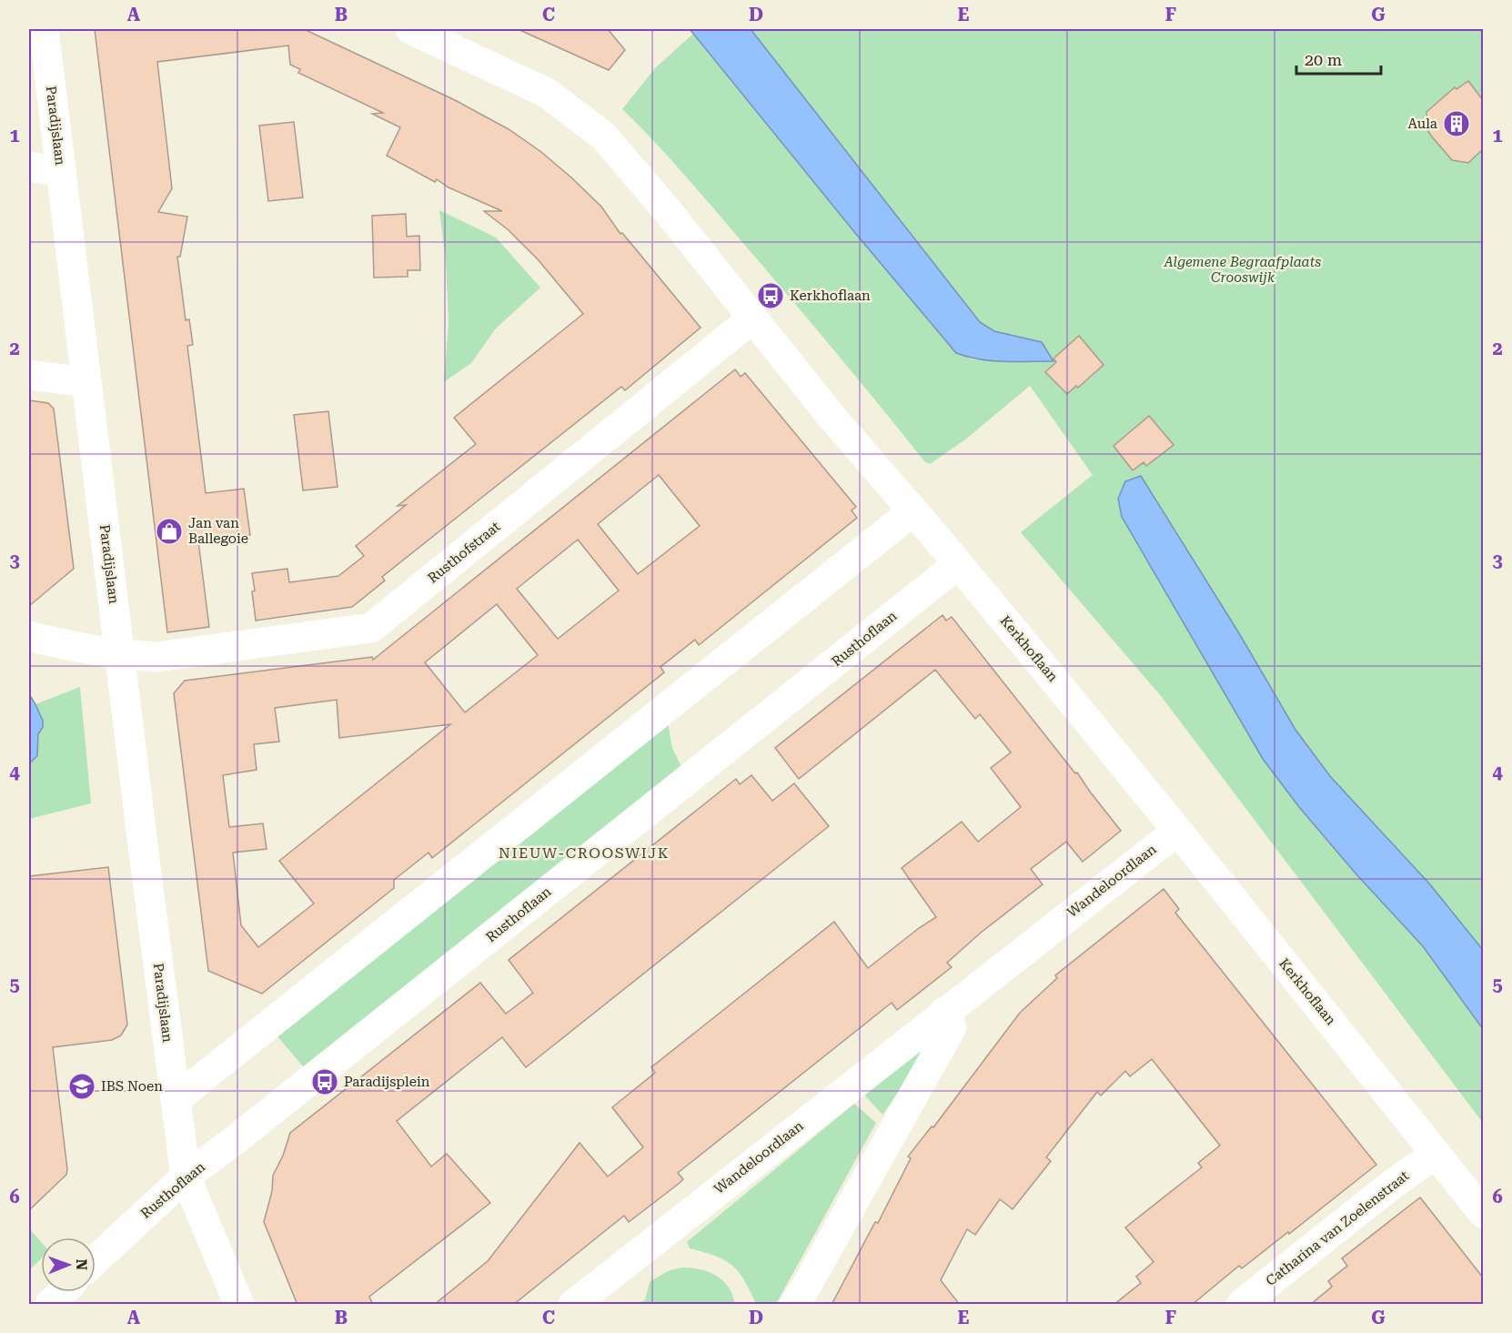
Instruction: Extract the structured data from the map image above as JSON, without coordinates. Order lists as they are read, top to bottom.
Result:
{
  "streets": {
    "street": [
      "Paradijslaan",
      "Rusthofstraat",
      "Rusthoflaan",
      "Kerkhoflaan",
      "Wandeloordlaan",
      "Catharina van Zoelenstraat"
    ]
  },
  "crossings": [
    ["Paradijslaan", "Rusthofstraat"],
    ["Rusthofstraat", "Kerkhoflaan"],
    ["Rusthoflaan", "Kerkhoflaan"],
    ["Kerkhoflaan", "Wandeloordlaan"],
    ["Kerkhoflaan", "Catharina van Zoelenstraat"]
  ],
  "districts": ["NIEUW-CROOSWIJK"],
  "parks": ["Algemene Begraafplaats Crooswijk"],
  "places": {
    "building": ["Aula"],
    "bus stop": ["Kerkhoflaan", "Paradijsplein"],
    "shop": ["Jan van Ballegoie"],
    "school or university": ["IBS Noen"]
  },
  "scale_bar": "20 m",
  "north": "right",
  "grid": {
    "columns": [
      "A",
      "B",
      "C",
      "D",
      "E",
      "F",
      "G"
    ],
    "rows": [
      "1",
      "2",
      "3",
      "4",
      "5",
      "6"
    ]
  }
}
